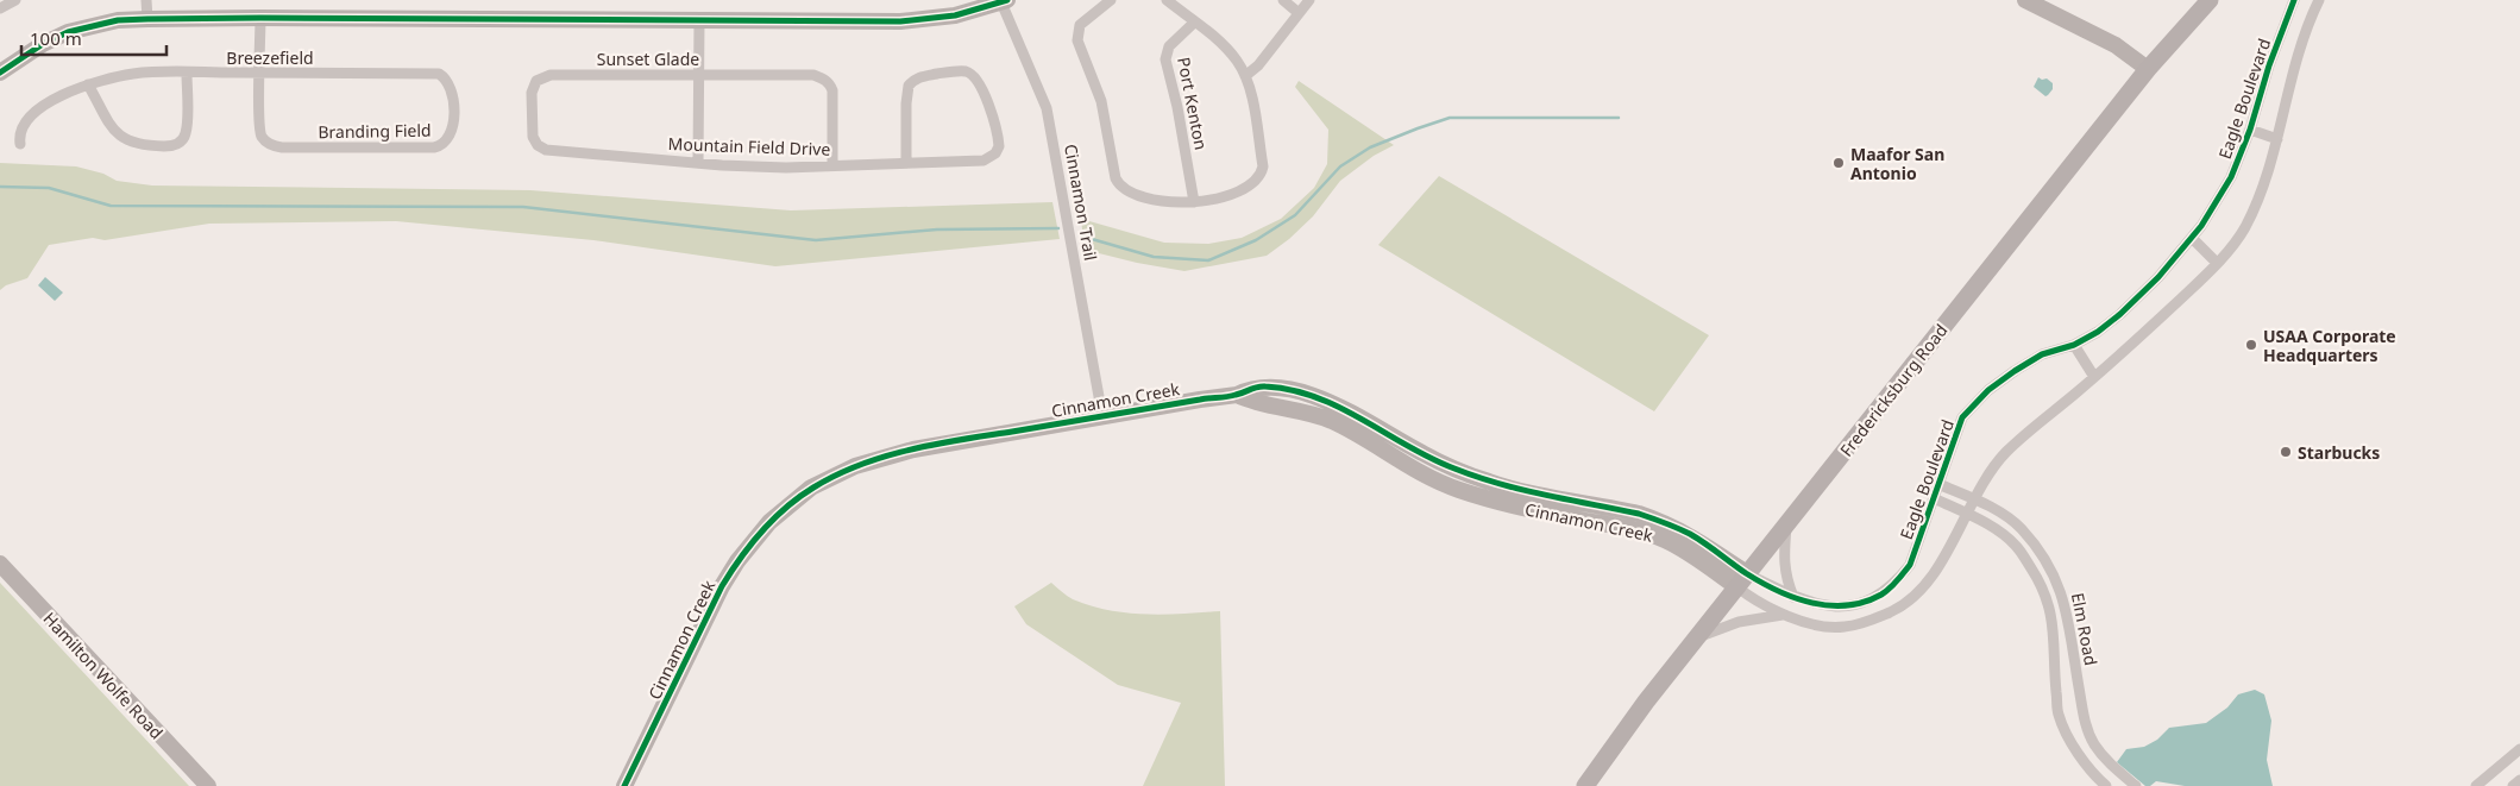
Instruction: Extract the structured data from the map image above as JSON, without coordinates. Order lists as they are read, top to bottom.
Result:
{
  "streets": {
    "main road": ["Fredericksburg Road"],
    "street": [
      "Breezefield",
      "Sunset Glade",
      "Eagle Boulevard",
      "Port Kenton",
      "Branding Field",
      "Mountain Field Drive",
      "Cinnamon Trail",
      "Cinnamon Creek",
      "Elm Road",
      "Hamilton Wolfe Road"
    ]
  },
  "crossings": [
    ["Breezefield", "Branding Field"],
    ["Sunset Glade", "Mountain Field Drive"],
    ["Eagle Boulevard", "Fredericksburg Road"],
    ["Eagle Boulevard", "Cinnamon Creek"],
    ["Eagle Boulevard", "Elm Road"],
    ["Cinnamon Trail", "Cinnamon Creek"],
    ["Fredericksburg Road", "Cinnamon Creek"]
  ],
  "places": ["Maafor San Antonio", "USAA Corporate Headquarters", "Starbucks"],
  "scale_bar": "100 m"
}
